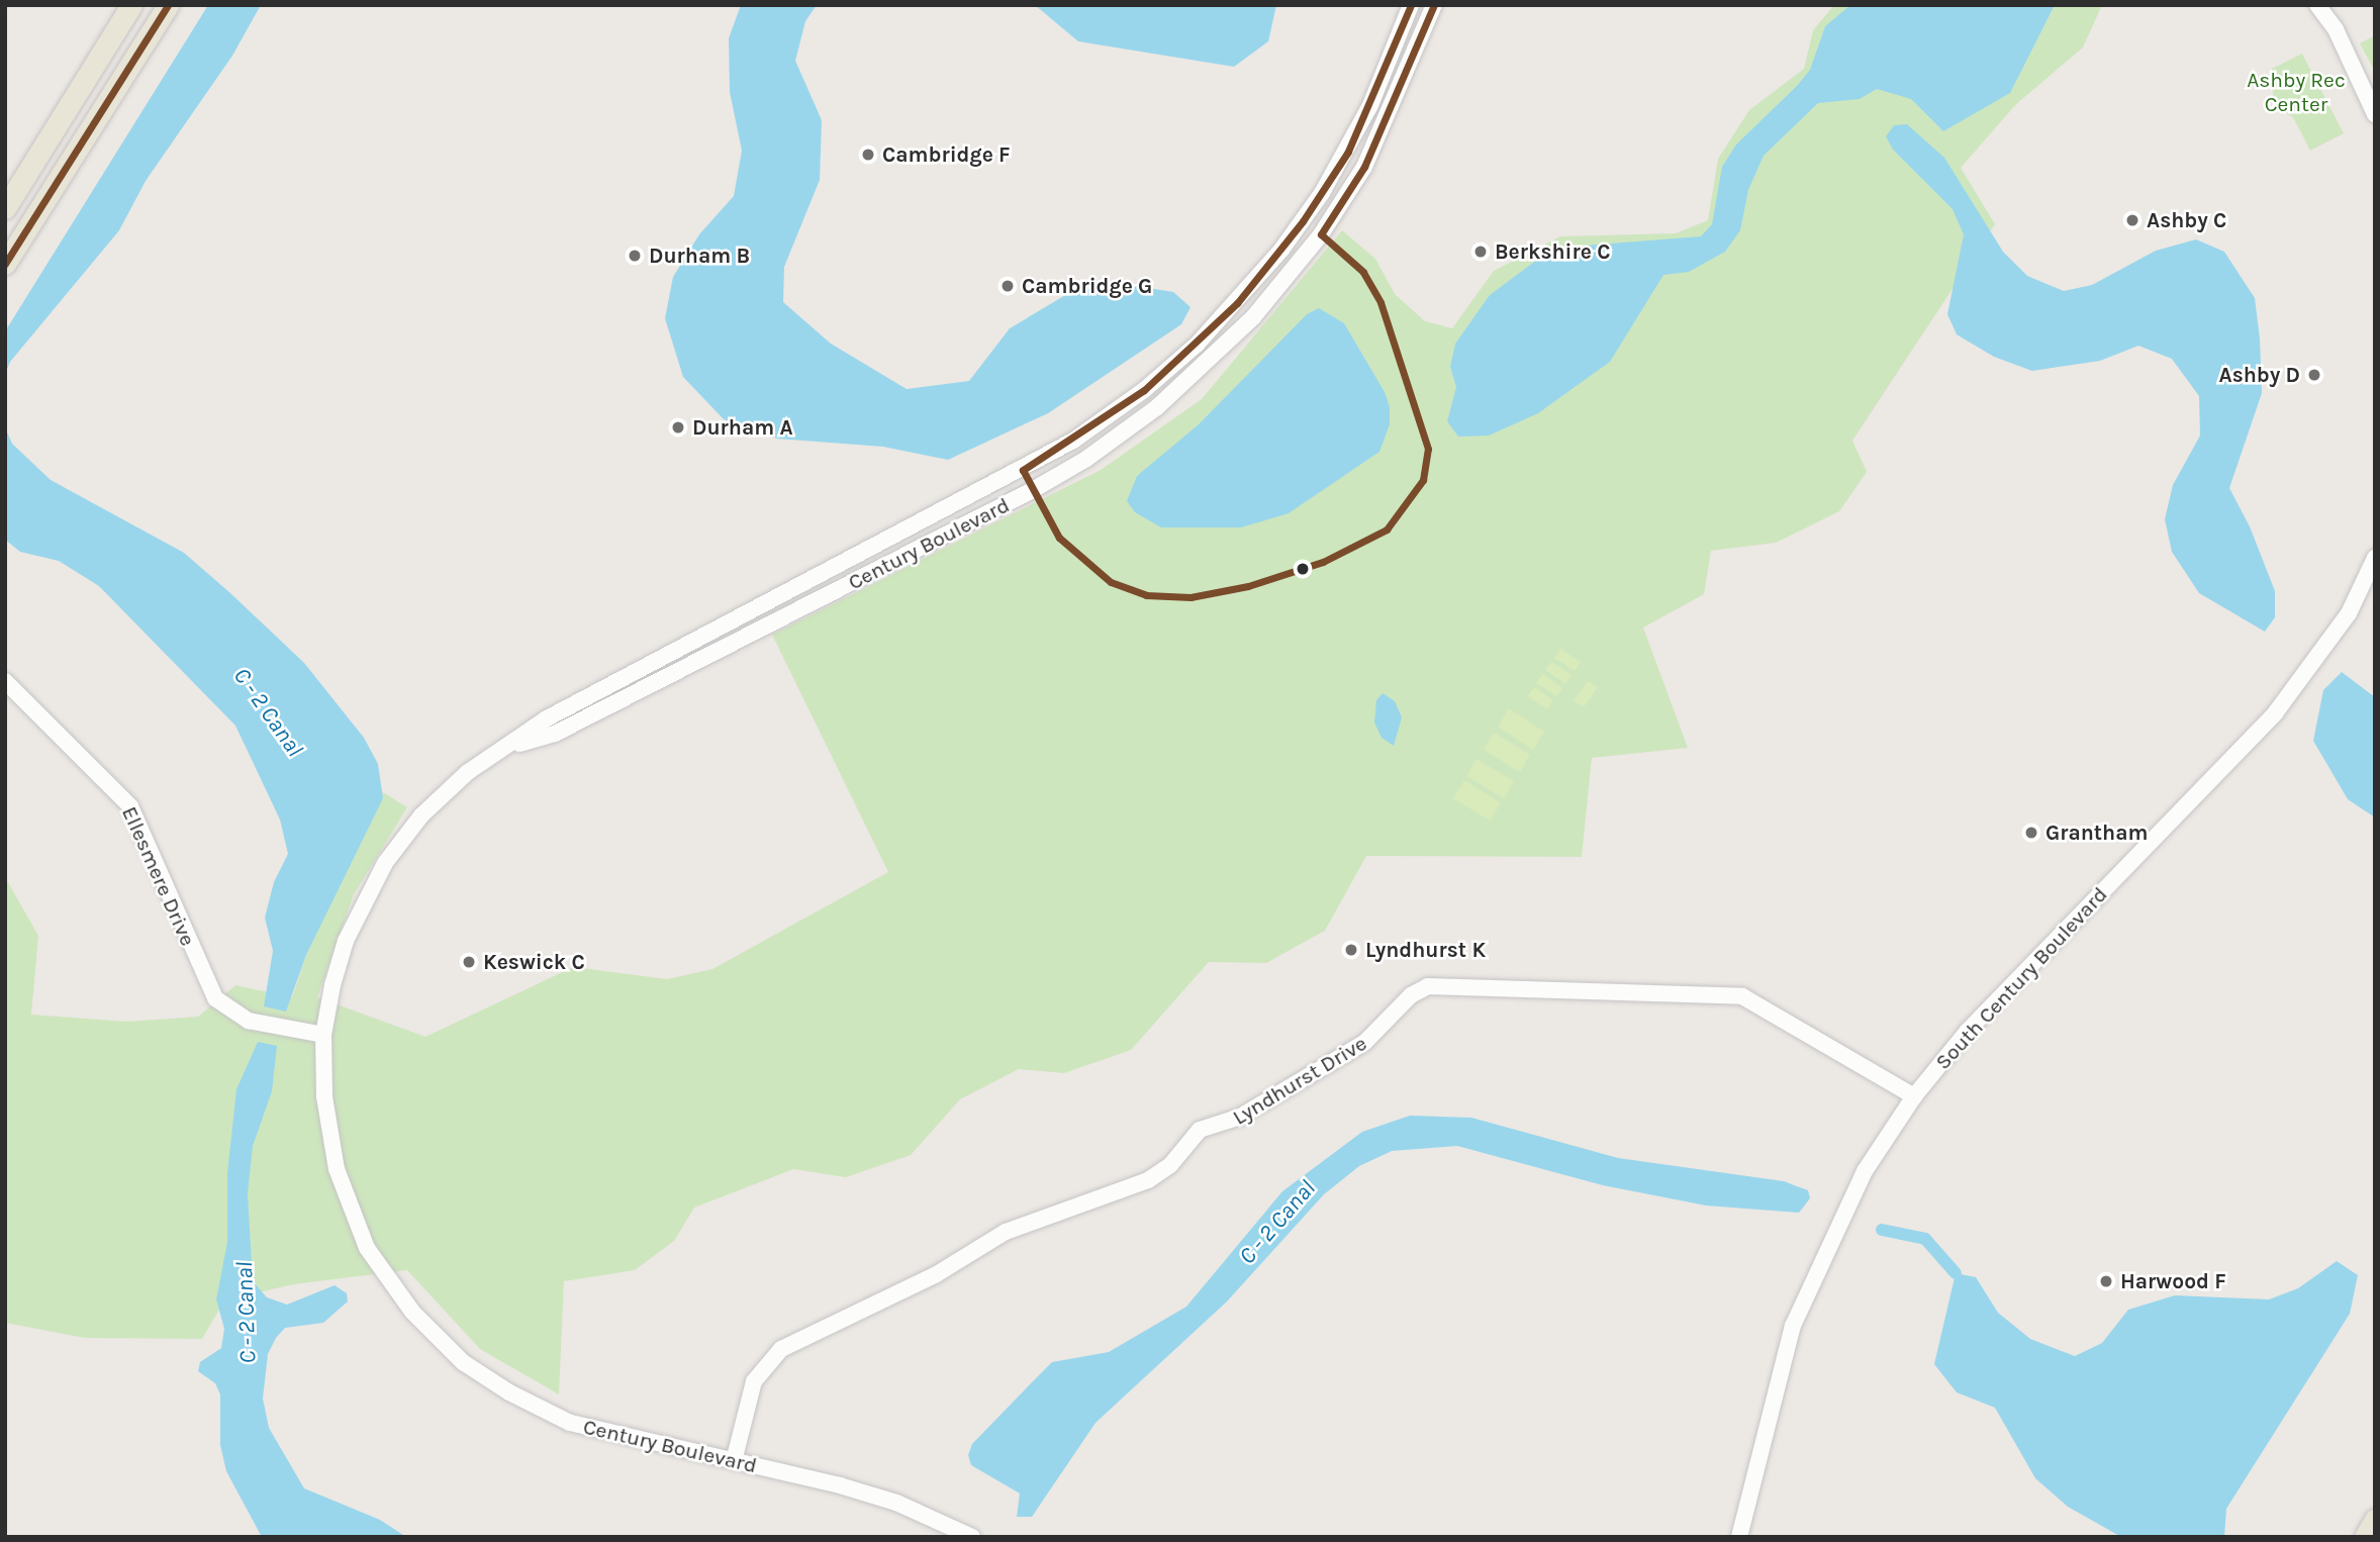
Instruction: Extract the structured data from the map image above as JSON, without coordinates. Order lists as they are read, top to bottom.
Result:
{
  "streets": {
    "street": [
      "Century Boulevard",
      "Ellesmere Drive",
      "South Century Boulevard",
      "Lyndhurst Drive"
    ]
  },
  "crossings": [
    ["Century Boulevard", "Ellesmere Drive"],
    ["Century Boulevard", "Lyndhurst Drive"],
    ["South Century Boulevard", "Lyndhurst Drive"]
  ],
  "water": ["C - 2 Canal"],
  "parks": ["Ashby Rec Center"],
  "places": [
    "Cambridge F",
    "Ashby C",
    "Berkshire C",
    "Durham B",
    "Cambridge G",
    "Ashby D",
    "Durham A",
    "Grantham",
    "Lyndhurst K",
    "Keswick C",
    "Harwood F"
  ]
}
